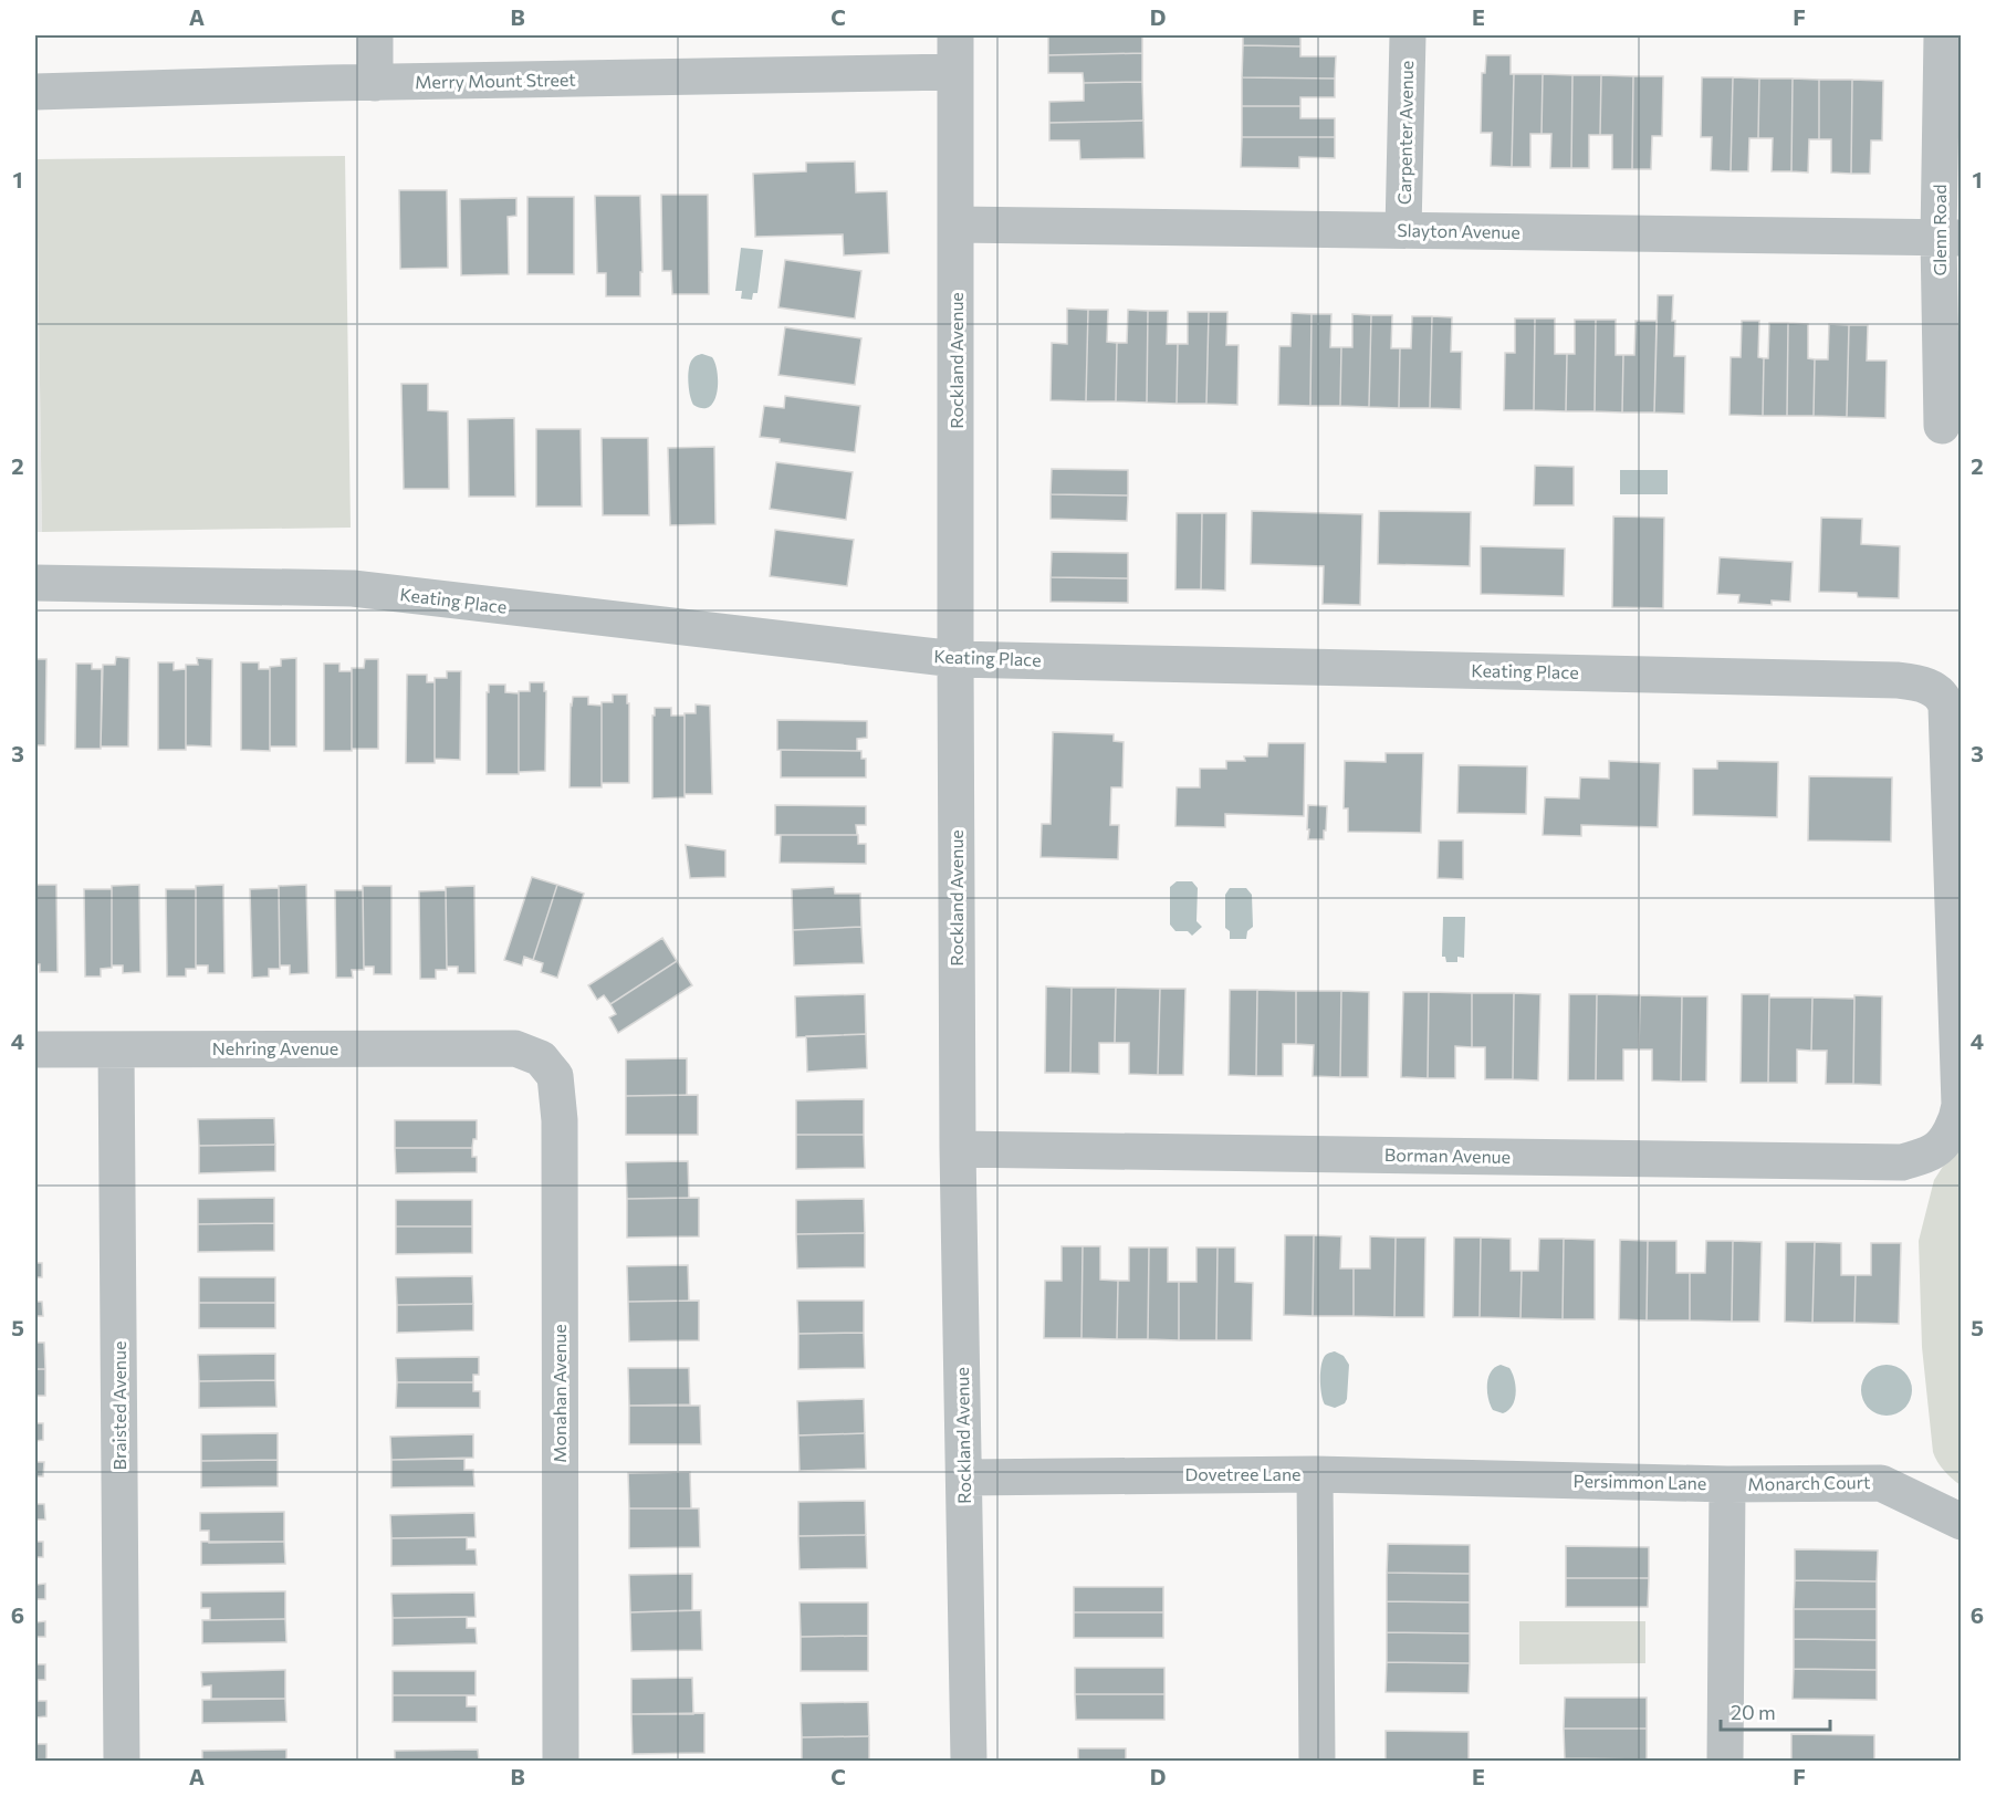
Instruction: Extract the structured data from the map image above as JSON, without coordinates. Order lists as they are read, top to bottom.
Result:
{
  "streets": {
    "street": [
      "Merry Mount Street",
      "Carpenter Avenue",
      "Glenn Road",
      "Slayton Avenue",
      "Rockland Avenue",
      "Keating Place",
      "Nehring Avenue",
      "Borman Avenue",
      "Monahan Avenue",
      "Braisted Avenue",
      "Dovetree Lane",
      "Persimmon Lane",
      "Monarch Court"
    ]
  },
  "crossings": [
    ["Merry Mount Street", "Rockland Avenue"],
    ["Carpenter Avenue", "Slayton Avenue"],
    ["Glenn Road", "Slayton Avenue"],
    ["Slayton Avenue", "Rockland Avenue"],
    ["Rockland Avenue", "Keating Place"],
    ["Rockland Avenue", "Borman Avenue"],
    ["Rockland Avenue", "Dovetree Lane"],
    ["Keating Place", "Borman Avenue"],
    ["Nehring Avenue", "Monahan Avenue"],
    ["Nehring Avenue", "Braisted Avenue"],
    ["Dovetree Lane", "Persimmon Lane"],
    ["Persimmon Lane", "Monarch Court"]
  ],
  "scale_bar": "20 m",
  "grid": {
    "columns": [
      "A",
      "B",
      "C",
      "D",
      "E",
      "F"
    ],
    "rows": [
      "1",
      "2",
      "3",
      "4",
      "5",
      "6"
    ]
  }
}
